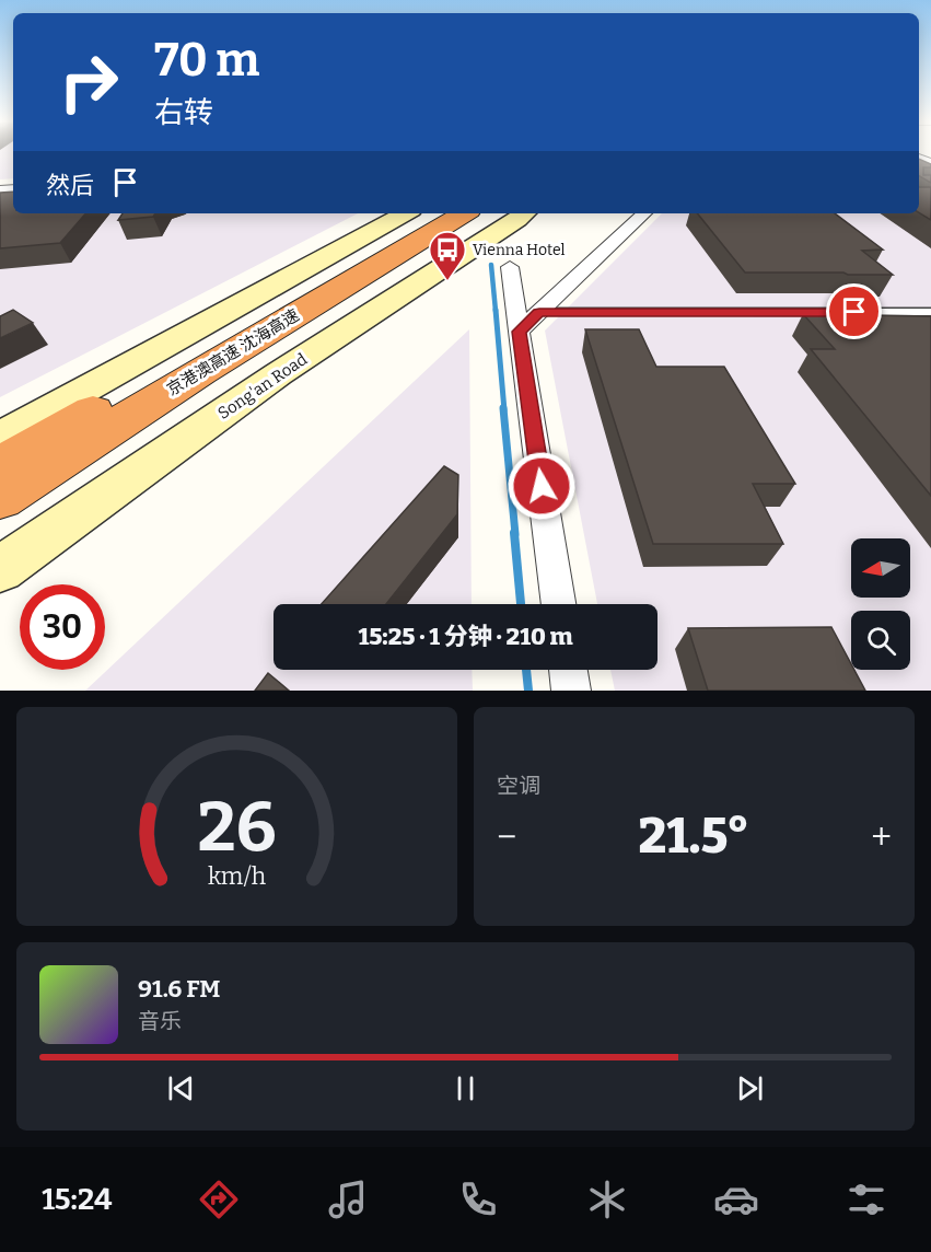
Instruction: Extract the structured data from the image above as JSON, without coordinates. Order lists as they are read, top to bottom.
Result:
{
  "streets": {
    "highway": ["京港澳高速 沈海高速"],
    "main road": ["Song'an Road"]
  },
  "places": {
    "bus stop": ["Vienna Hotel"]
  },
  "north": "left",
  "page": {
    "turn": ["70 m", "右转"],
    "then": "然后",
    "limit": "30",
    "trip": "15:25 · 1 分钟 · 210 m",
    "tile": "空调",
    "heat": ["−", "21.5°", "+"],
    "song": ["91.6 FM", "音乐"],
    "tabs": "15:24",
    "gauge": ["26", "km/h"]
  }
}
